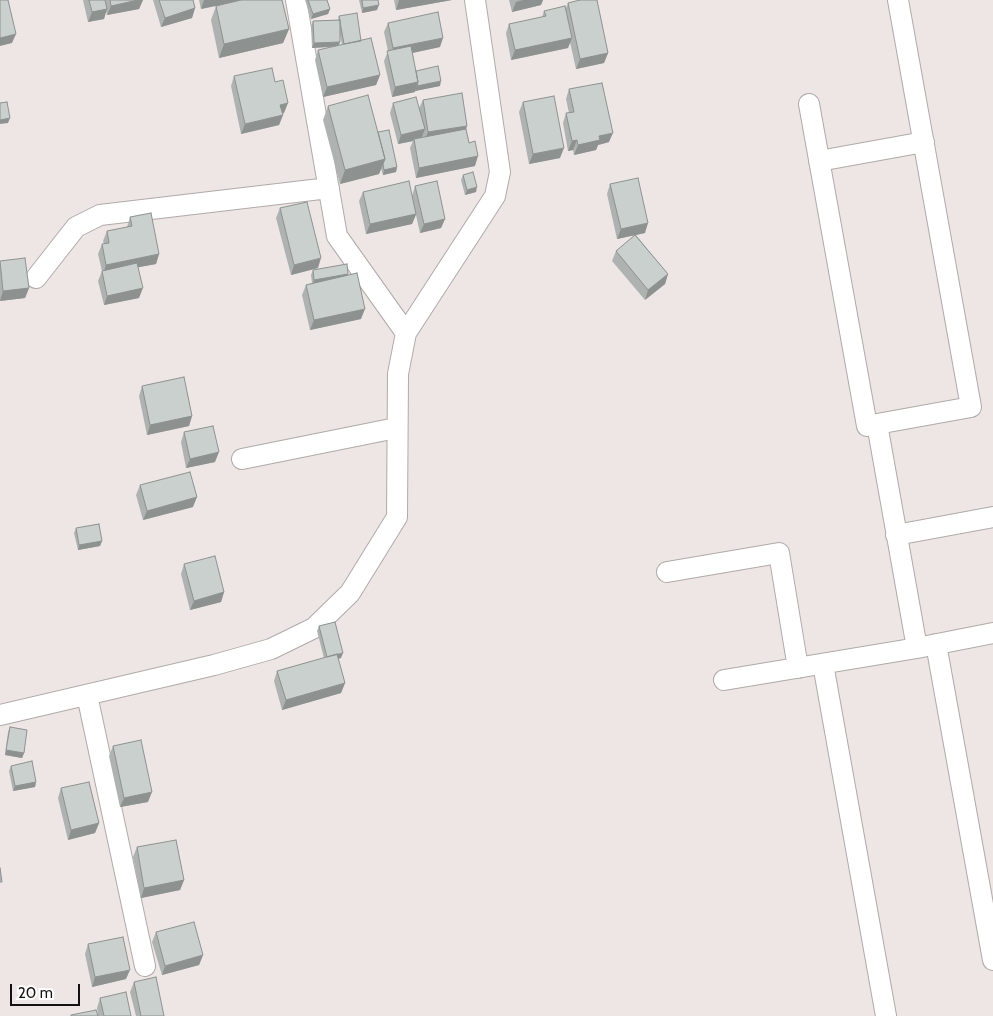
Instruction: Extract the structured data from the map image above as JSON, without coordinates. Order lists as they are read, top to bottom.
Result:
{
  "scale_bar": "20 m"
}
